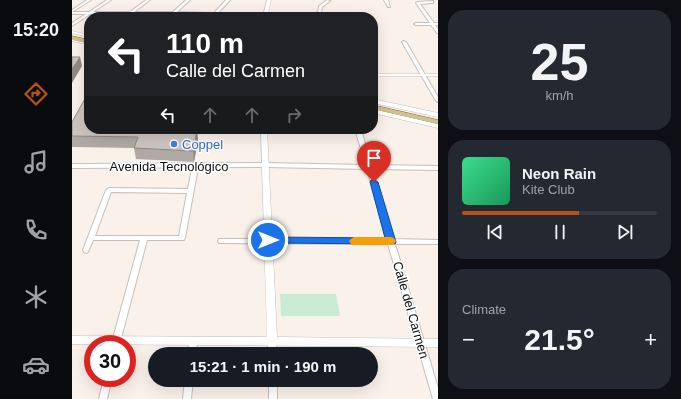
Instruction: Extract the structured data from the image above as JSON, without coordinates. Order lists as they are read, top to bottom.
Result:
{
  "streets": {
    "street": ["Avenida Tecnológico", "Calle del Carmen"]
  },
  "crossings": [
    ["Avenida Tecnológico", "Calle del Carmen"]
  ],
  "places": ["Coppel"],
  "page": {
    "tabs": "15:20",
    "tile": [
      ["25", "km/h"],
      "Climate"
    ],
    "turn": ["110 m", "Calle del Carmen"],
    "song": ["Neon Rain", "Kite Club"],
    "heat": ["−", "21.5°", "+"],
    "limit": "30",
    "trip": "15:21 · 1 min · 190 m"
  }
}
